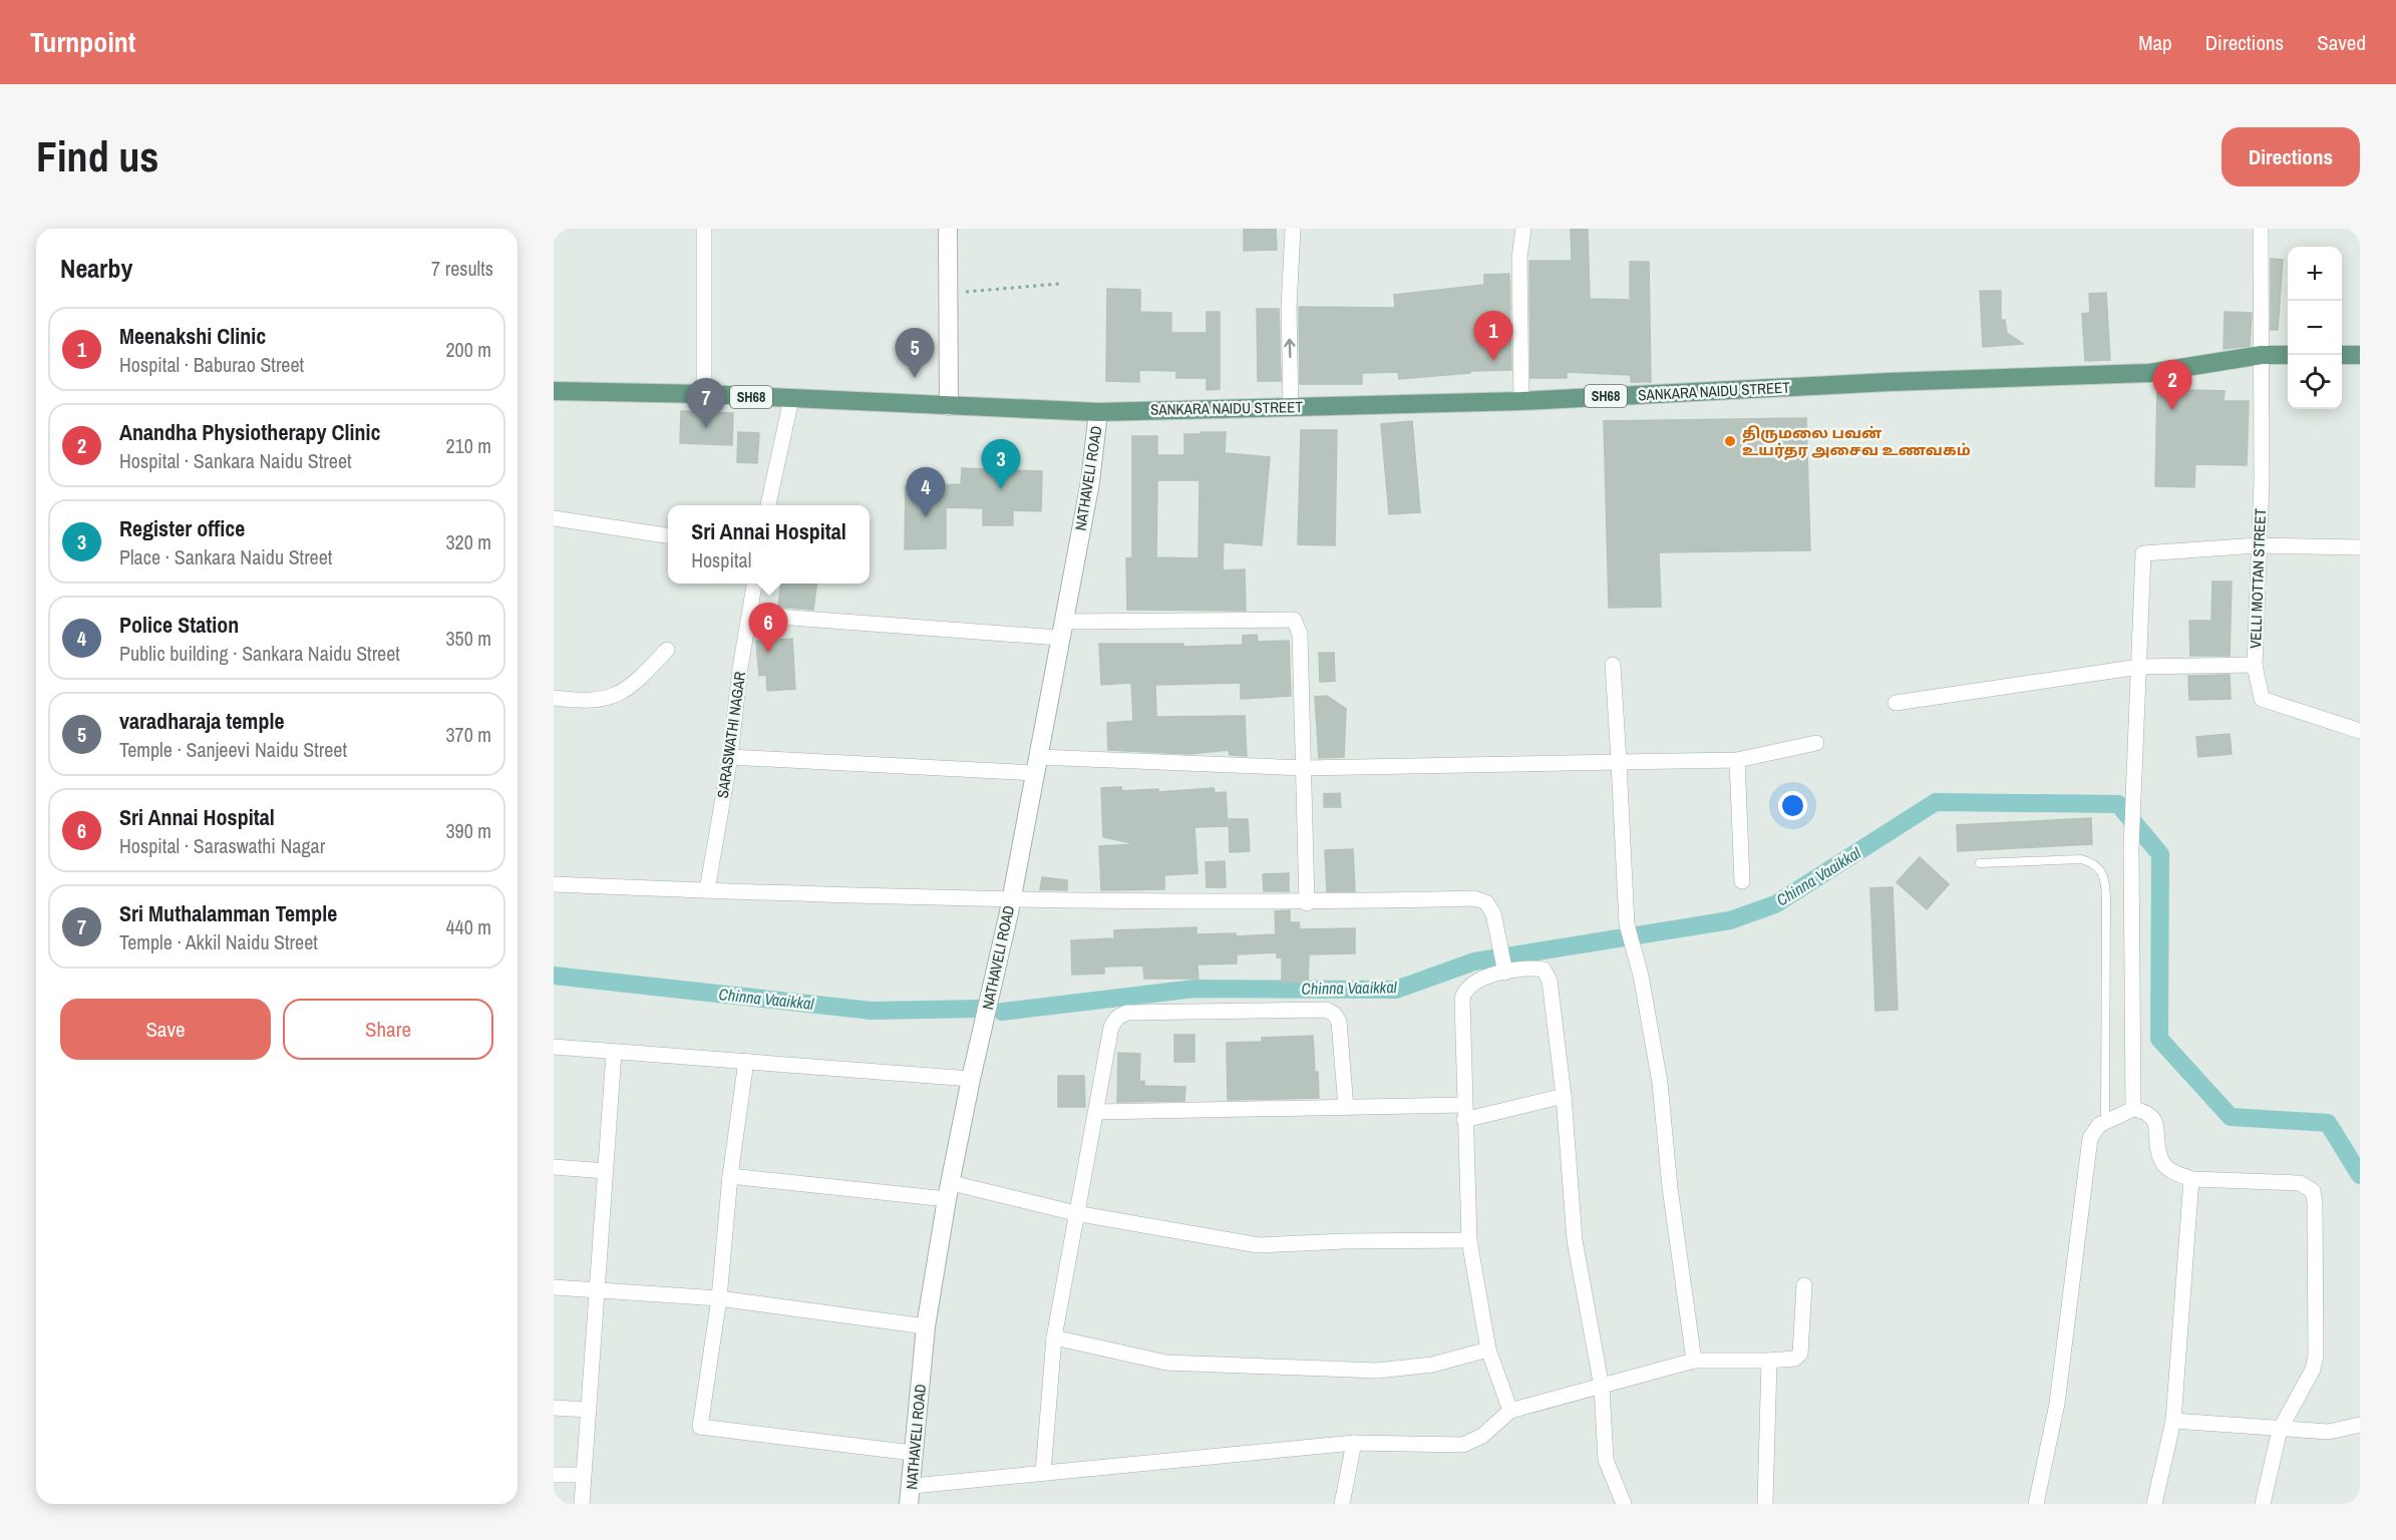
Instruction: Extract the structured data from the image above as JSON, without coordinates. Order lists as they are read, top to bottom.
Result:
{
  "streets": {
    "main road": ["SANKARA NAIDU STREET", "SH68"],
    "street": ["NATHAVELI ROAD", "VELLI MOTTAN STREET", "SARASWATHI NAGAR"]
  },
  "crossings": [
    ["SANKARA NAIDU STREET", "SH68"],
    ["SANKARA NAIDU STREET", "NATHAVELI ROAD"],
    ["SANKARA NAIDU STREET", "VELLI MOTTAN STREET"],
    ["SH68", "VELLI MOTTAN STREET"]
  ],
  "water": ["Chinna Vaaikkal"],
  "places": ["திருமலை பவன் உயர்தர அசைவ உணவகம்"],
  "page": {
    "header": "Turnpoint",
    "nav": ["Map", "Directions", "Saved"],
    "buttons": [
      "Directions",
      ["Save", "Share"]
    ],
    "title": "Find us",
    "heading": ["Nearby", "7 results"],
    "map_buttons": ["+", "−"],
    "list": [
      {
        "mark": "1",
        "name": "Meenakshi Clinic",
        "note": "Hospital · Baburao Street",
        "value": "200 m"
      },
      {
        "mark": "2",
        "name": "Anandha Physiotherapy Clinic",
        "note": "Hospital · Sankara Naidu Street",
        "value": "210 m"
      },
      {
        "mark": "3",
        "name": "Register office",
        "note": "Place · Sankara Naidu Street",
        "value": "320 m"
      },
      {
        "mark": "4",
        "name": "Police Station",
        "note": "Public building · Sankara Naidu Street",
        "value": "350 m"
      },
      {
        "mark": "5",
        "name": "varadharaja temple",
        "note": "Temple · Sanjeevi Naidu Street",
        "value": "370 m"
      },
      {
        "mark": "6",
        "name": "Sri Annai Hospital",
        "note": "Hospital · Saraswathi Nagar",
        "value": "390 m"
      },
      {
        "mark": "7",
        "name": "Sri Muthalamman Temple",
        "note": "Temple · Akkil Naidu Street",
        "value": "440 m"
      }
    ],
    "pins": [
      "1",
      "5",
      "2",
      "7",
      "3",
      "4",
      "6"
    ],
    "popup": ["Sri Annai Hospital", "Hospital"]
  }
}
